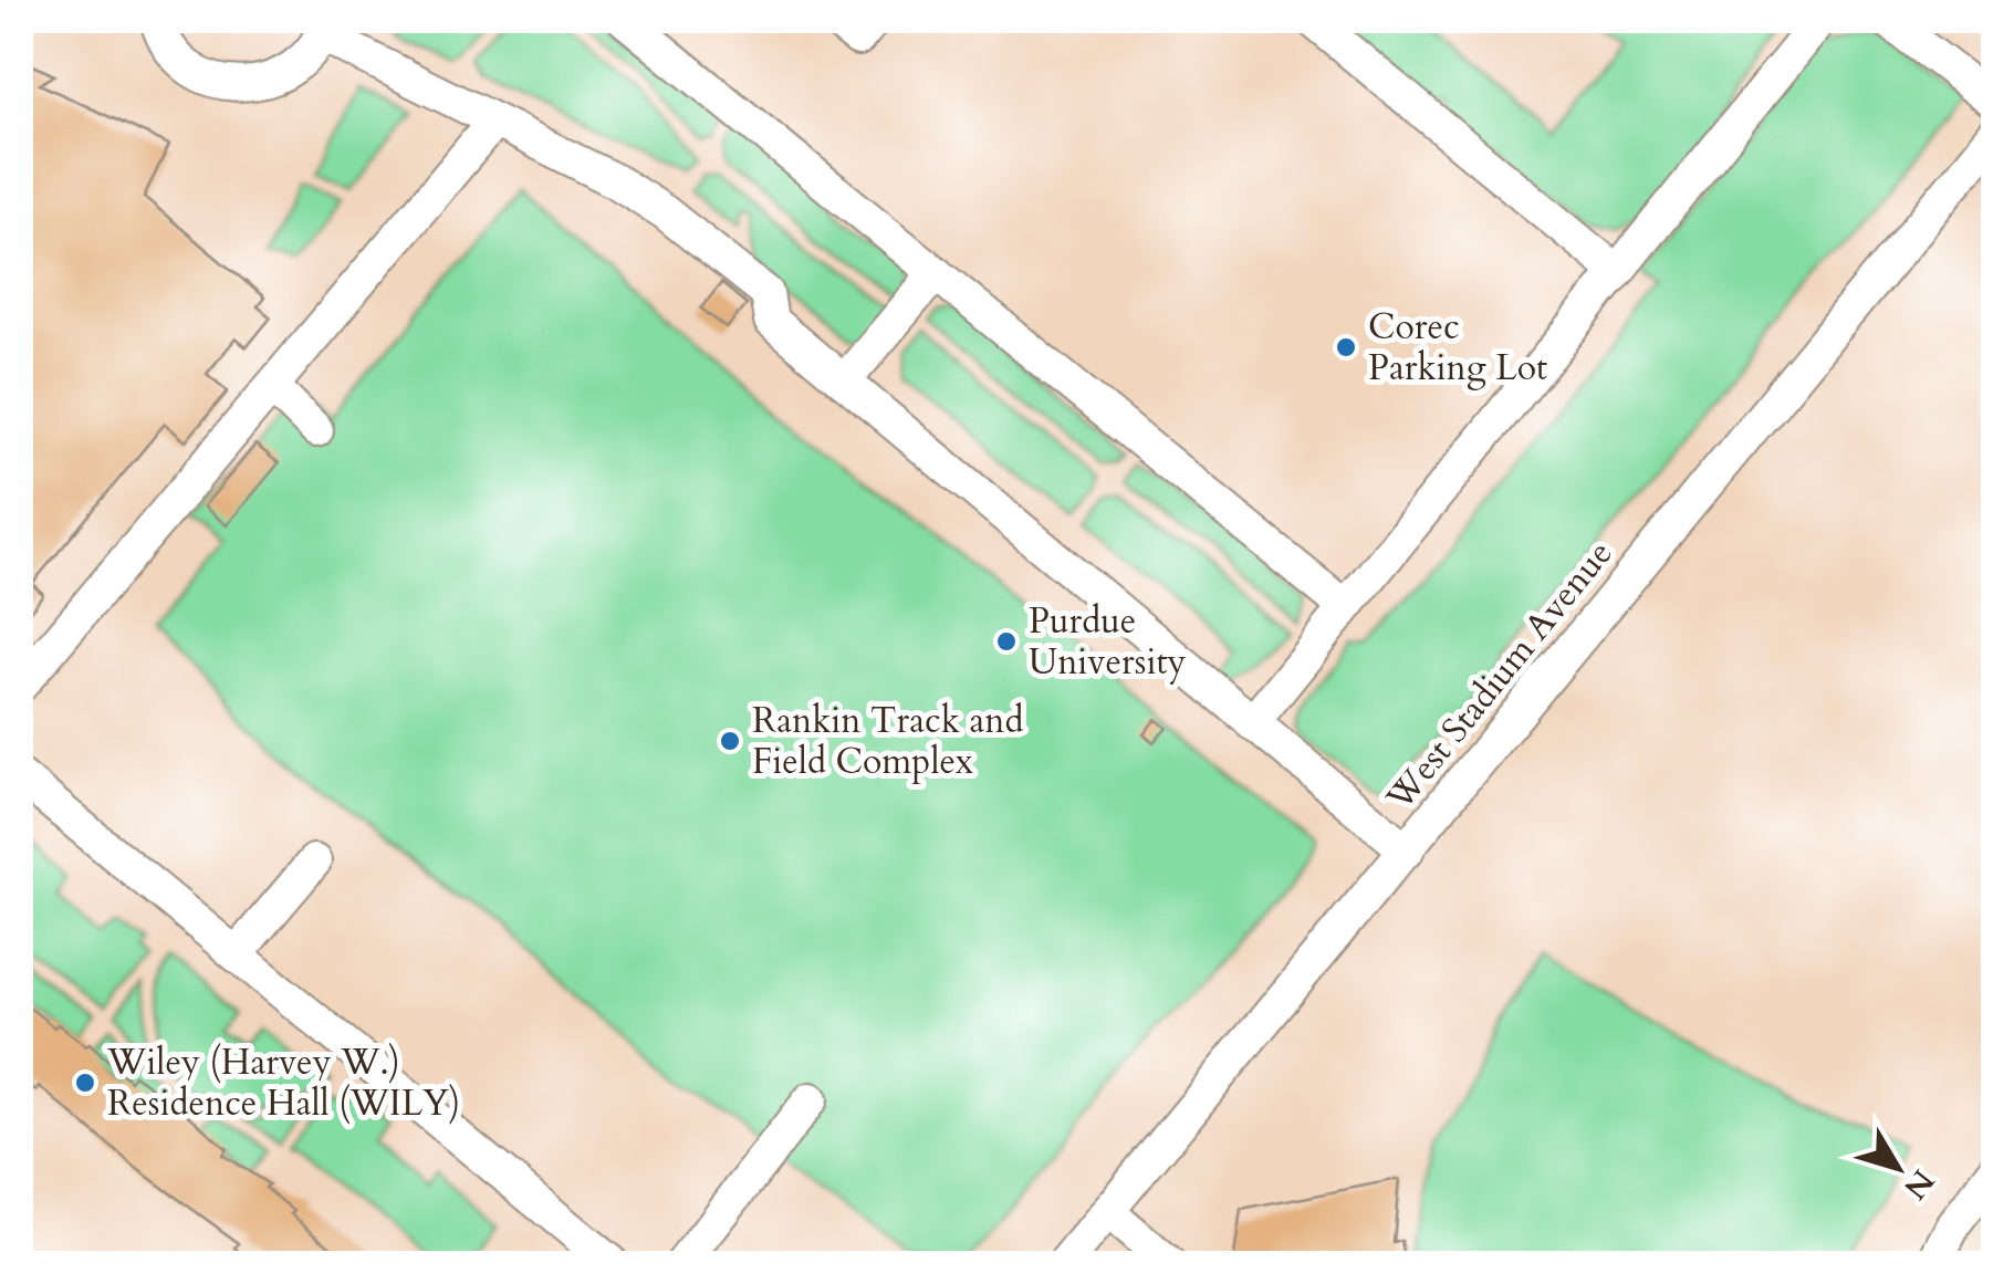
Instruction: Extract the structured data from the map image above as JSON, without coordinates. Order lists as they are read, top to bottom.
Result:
{
  "streets": {
    "street": ["West Stadium Avenue"]
  },
  "places": [
    "Corec Parking Lot",
    "Purdue University",
    "Rankin Track and Field Complex",
    "Wiley (Harvey W.) Residence Hall (WILY)"
  ],
  "north": "bottom right"
}
